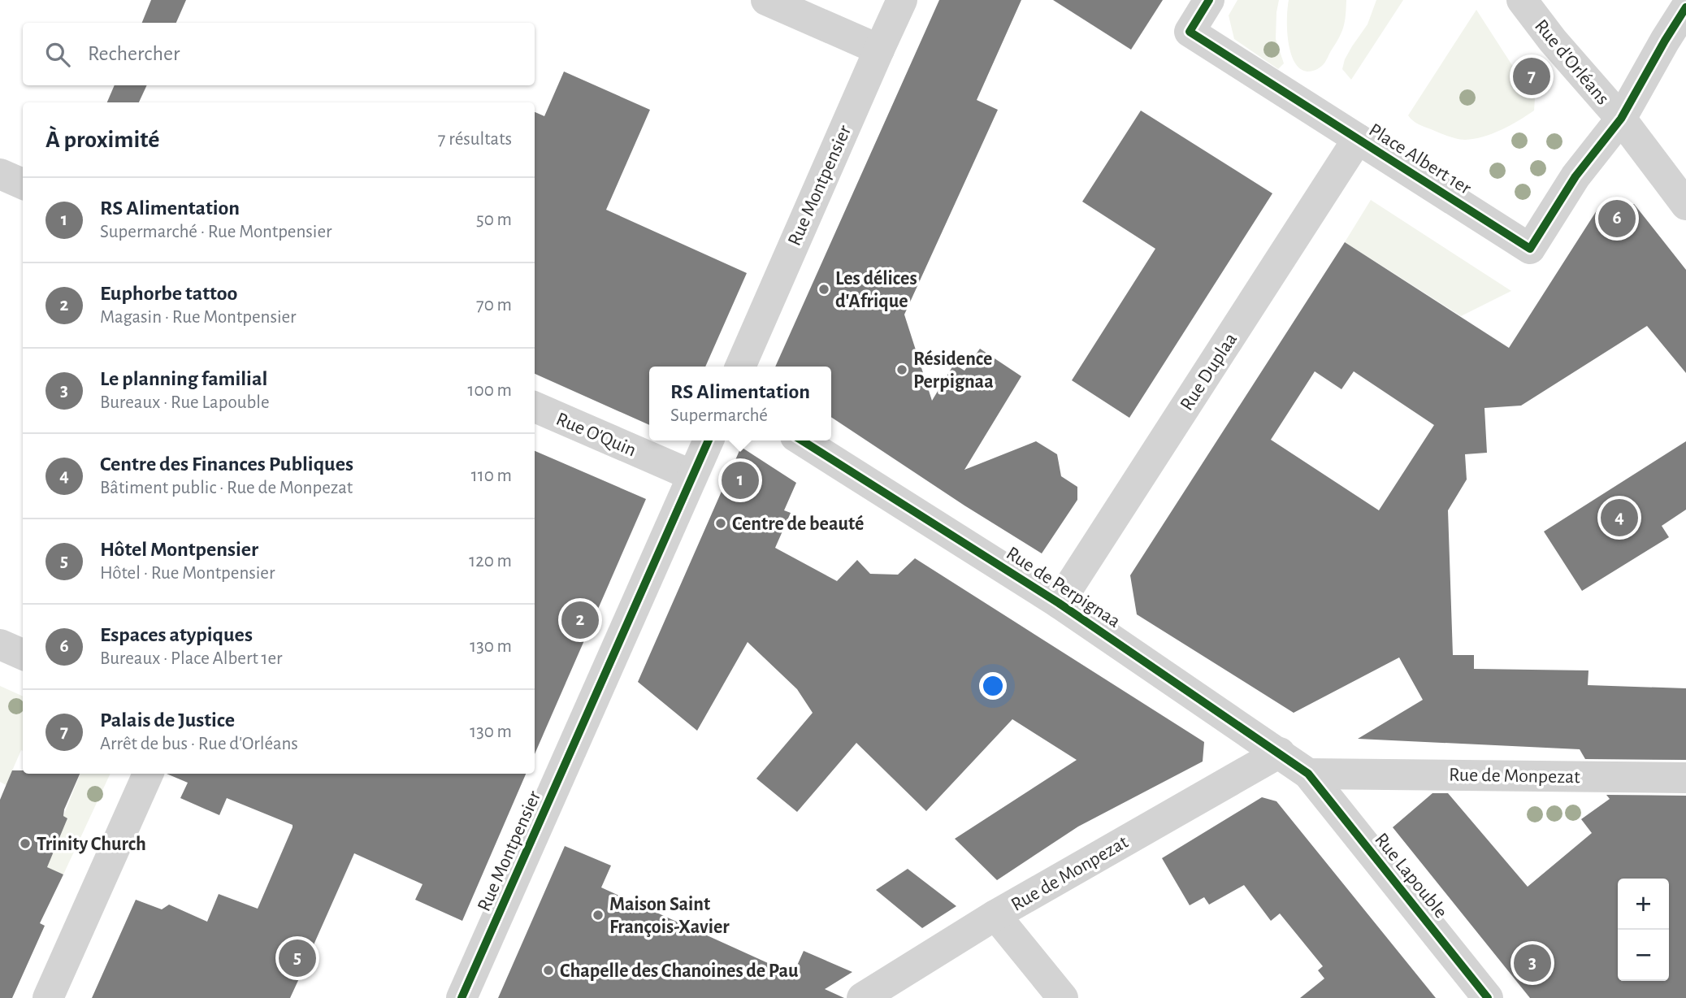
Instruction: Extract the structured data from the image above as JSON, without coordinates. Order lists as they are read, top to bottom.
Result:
{
  "streets": {
    "street": [
      "Rue d'Orléans",
      "Place Albert 1er",
      "Rue Montpensier",
      "Rue Duplaa",
      "Rue O'Quin",
      "Rue de Perpignaa",
      "Rue de Monpezat",
      "Rue Lapouble"
    ]
  },
  "crossings": [
    ["Rue d'Orléans", "Place Albert 1er"],
    ["Place Albert 1er", "Rue Duplaa"],
    ["Rue Montpensier", "Rue O'Quin"],
    ["Rue Duplaa", "Rue de Perpignaa"],
    ["Rue de Perpignaa", "Rue de Monpezat"],
    ["Rue de Perpignaa", "Rue Lapouble"],
    ["Rue de Monpezat", "Rue Lapouble"]
  ],
  "places": [
    "Les délices d'Afrique",
    "Résidence Perpignaa",
    "Centre de beauté",
    "Trinity Church",
    "Maison Saint François-Xavier",
    "Chapelle des Chanoines de Pau"
  ],
  "page": {
    "search": "Rechercher",
    "pins": [
      "7",
      "6",
      "1",
      "4",
      "2",
      "5",
      "3"
    ],
    "heading": ["À proximité", "7 résultats"],
    "list": [
      {
        "mark": "1",
        "name": "RS Alimentation",
        "note": "Supermarché · Rue Montpensier",
        "value": "50 m"
      },
      {
        "mark": "2",
        "name": "Euphorbe tattoo",
        "note": "Magasin · Rue Montpensier",
        "value": "70 m"
      },
      {
        "mark": "3",
        "name": "Le planning familial",
        "note": "Bureaux · Rue Lapouble",
        "value": "100 m"
      },
      {
        "mark": "4",
        "name": "Centre des Finances Publiques",
        "note": "Bâtiment public · Rue de Monpezat",
        "value": "110 m"
      },
      {
        "mark": "5",
        "name": "Hôtel Montpensier",
        "note": "Hôtel · Rue Montpensier",
        "value": "120 m"
      },
      {
        "mark": "6",
        "name": "Espaces atypiques",
        "note": "Bureaux · Place Albert 1er",
        "value": "130 m"
      },
      {
        "mark": "7",
        "name": "Palais de Justice",
        "note": "Arrêt de bus · Rue d'Orléans",
        "value": "130 m"
      }
    ],
    "popup": ["RS Alimentation", "Supermarché"],
    "map_buttons": ["+", "−"]
  }
}
